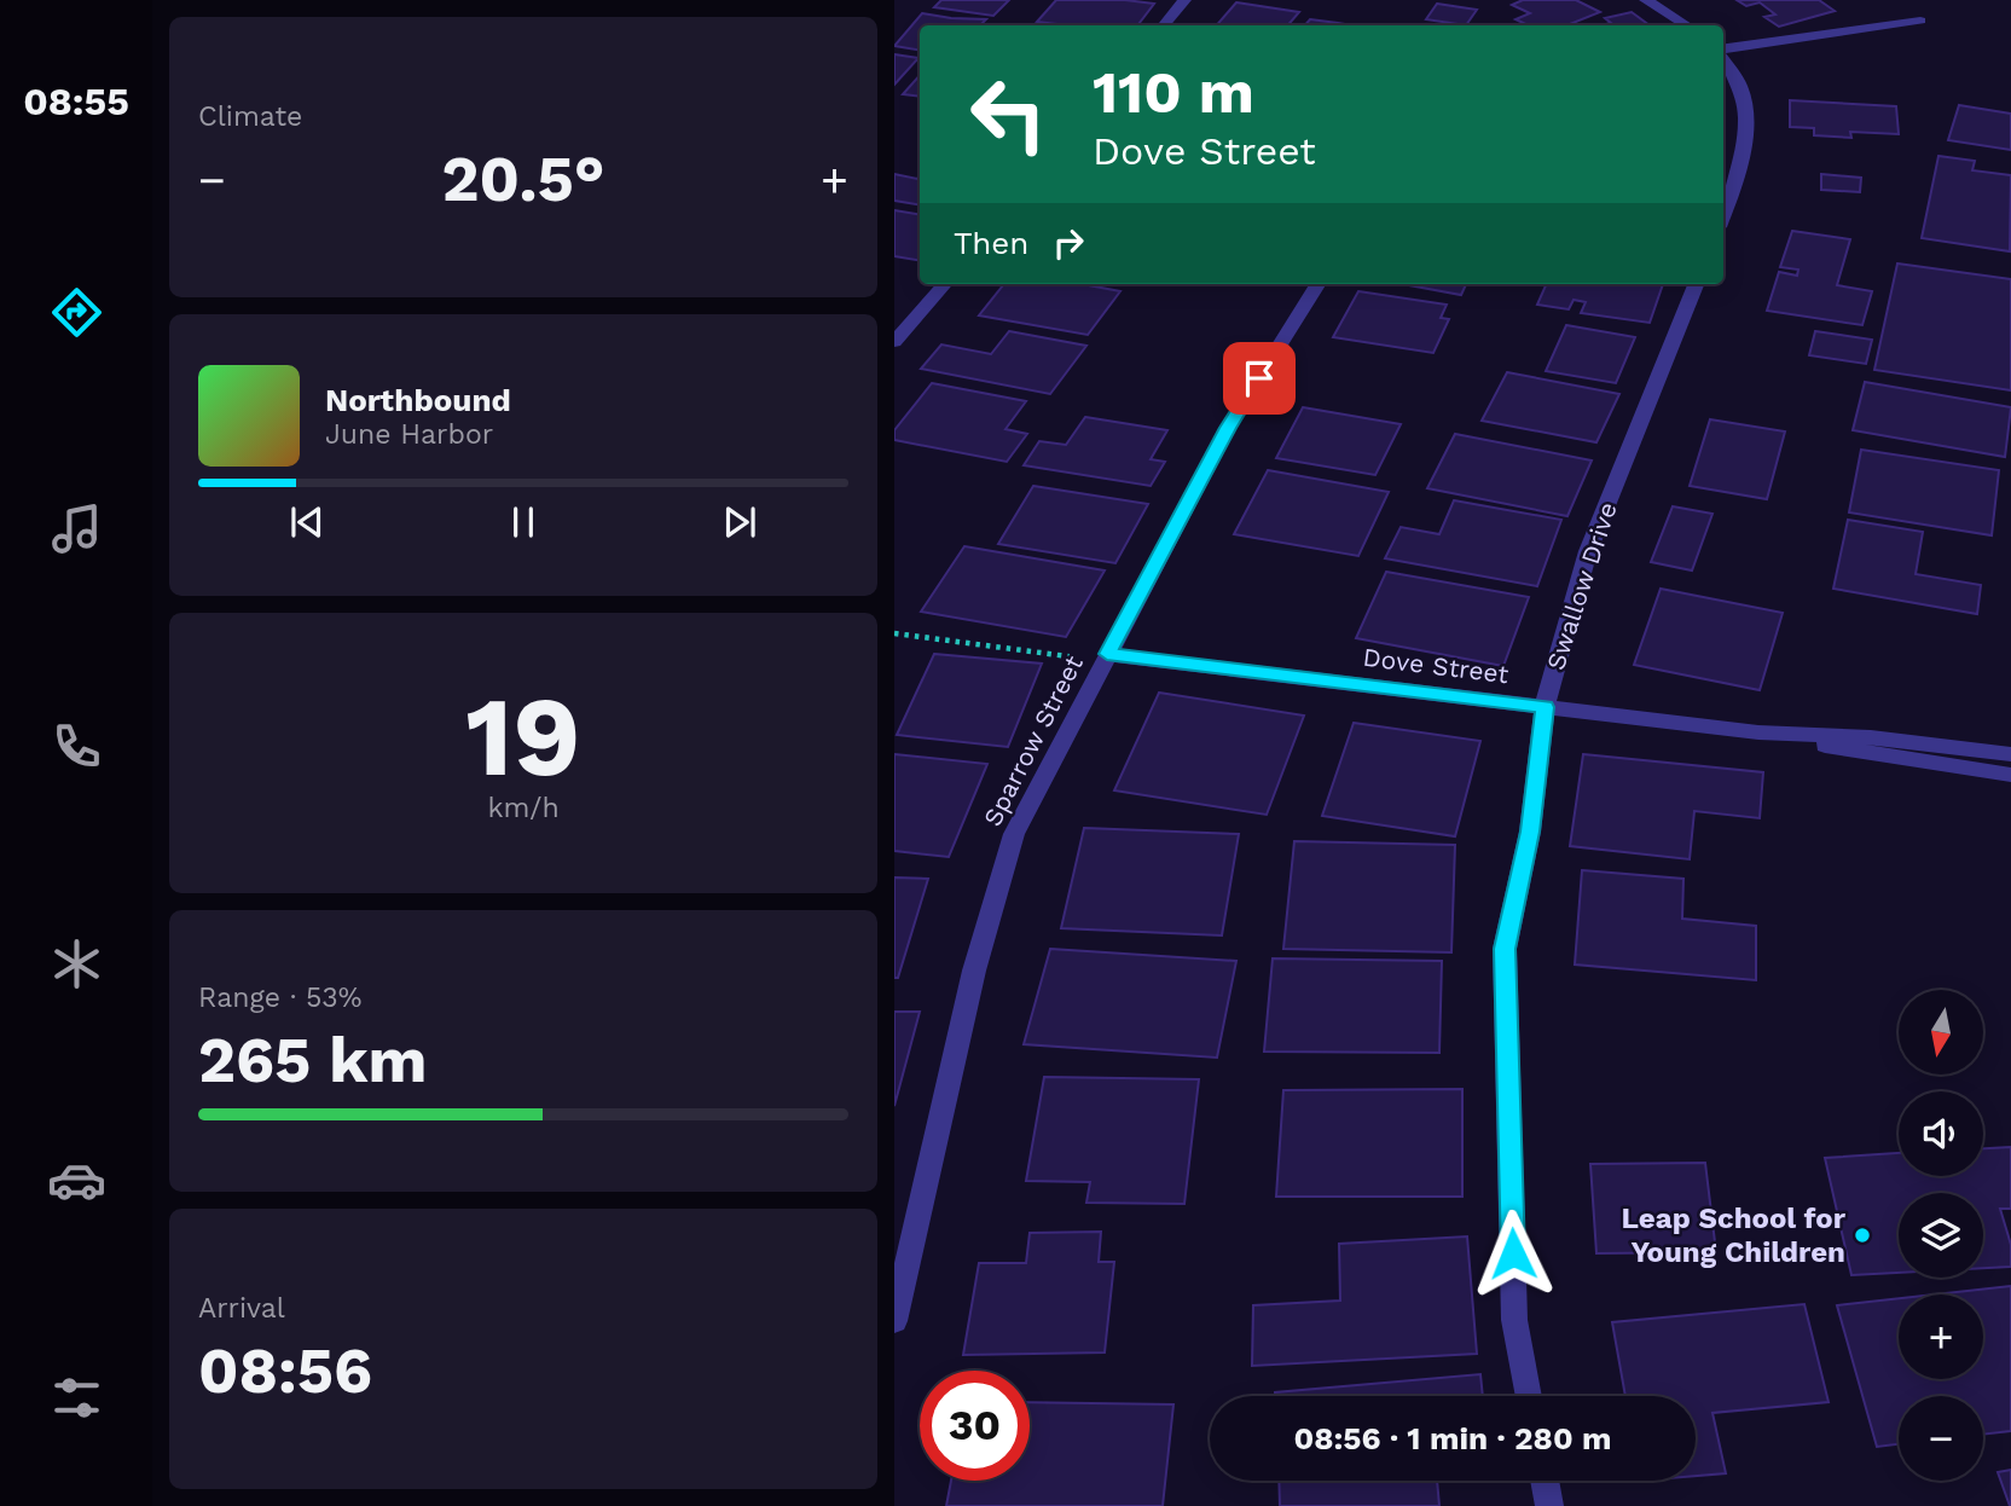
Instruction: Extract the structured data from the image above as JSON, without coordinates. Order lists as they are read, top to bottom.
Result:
{
  "streets": {
    "street": ["Swallow Drive", "Dove Street", "Sparrow Street"]
  },
  "crossings": [
    ["Swallow Drive", "Dove Street"],
    ["Dove Street", "Sparrow Street"]
  ],
  "places": ["Leap School for Young Children"],
  "north": "bottom",
  "page": {
    "tabs": "08:55",
    "tile": [
      "Climate",
      ["19", "km/h"],
      ["Range · 53%", "265 km"],
      ["Arrival", "08:56"]
    ],
    "turn": ["110 m", "Dove Street"],
    "heat": ["−", "20.5°", "+"],
    "then": "Then",
    "song": ["Northbound", "June Harbor"],
    "map_buttons": ["+", "−"],
    "limit": "30",
    "trip": "08:56 · 1 min · 280 m"
  }
}
